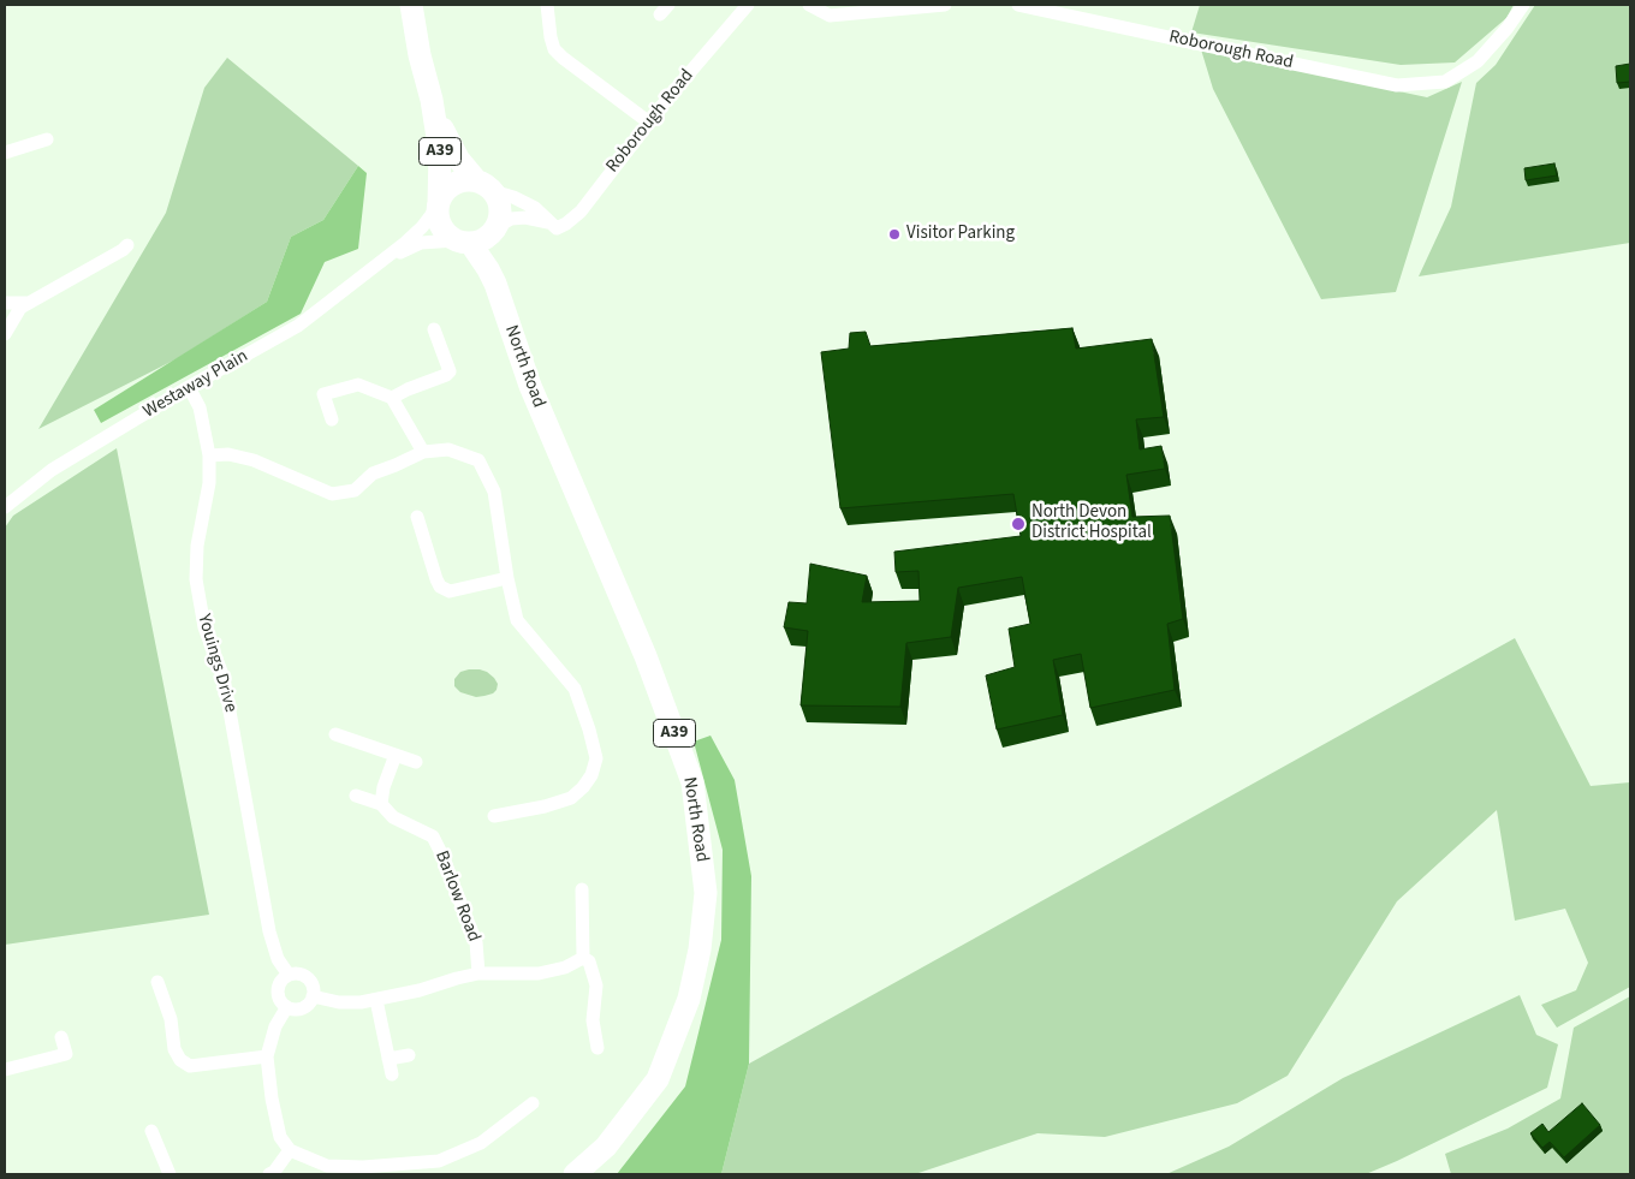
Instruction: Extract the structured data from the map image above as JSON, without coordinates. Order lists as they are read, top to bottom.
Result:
{
  "streets": {
    "main road": ["A39", "North Road"],
    "street": [
      "Roborough Road",
      "Westaway Plain",
      "Youings Drive",
      "Barlow Road"
    ]
  },
  "crossings": [
    ["Roborough Road", "A39"],
    ["Roborough Road", "North Road"],
    ["Roborough Road", "Westaway Plain"],
    ["A39", "North Road"],
    ["A39", "Westaway Plain"],
    ["North Road", "Westaway Plain"],
    ["Westaway Plain", "Youings Drive"]
  ],
  "places": ["Visitor Parking", "North Devon District Hospital"]
}
